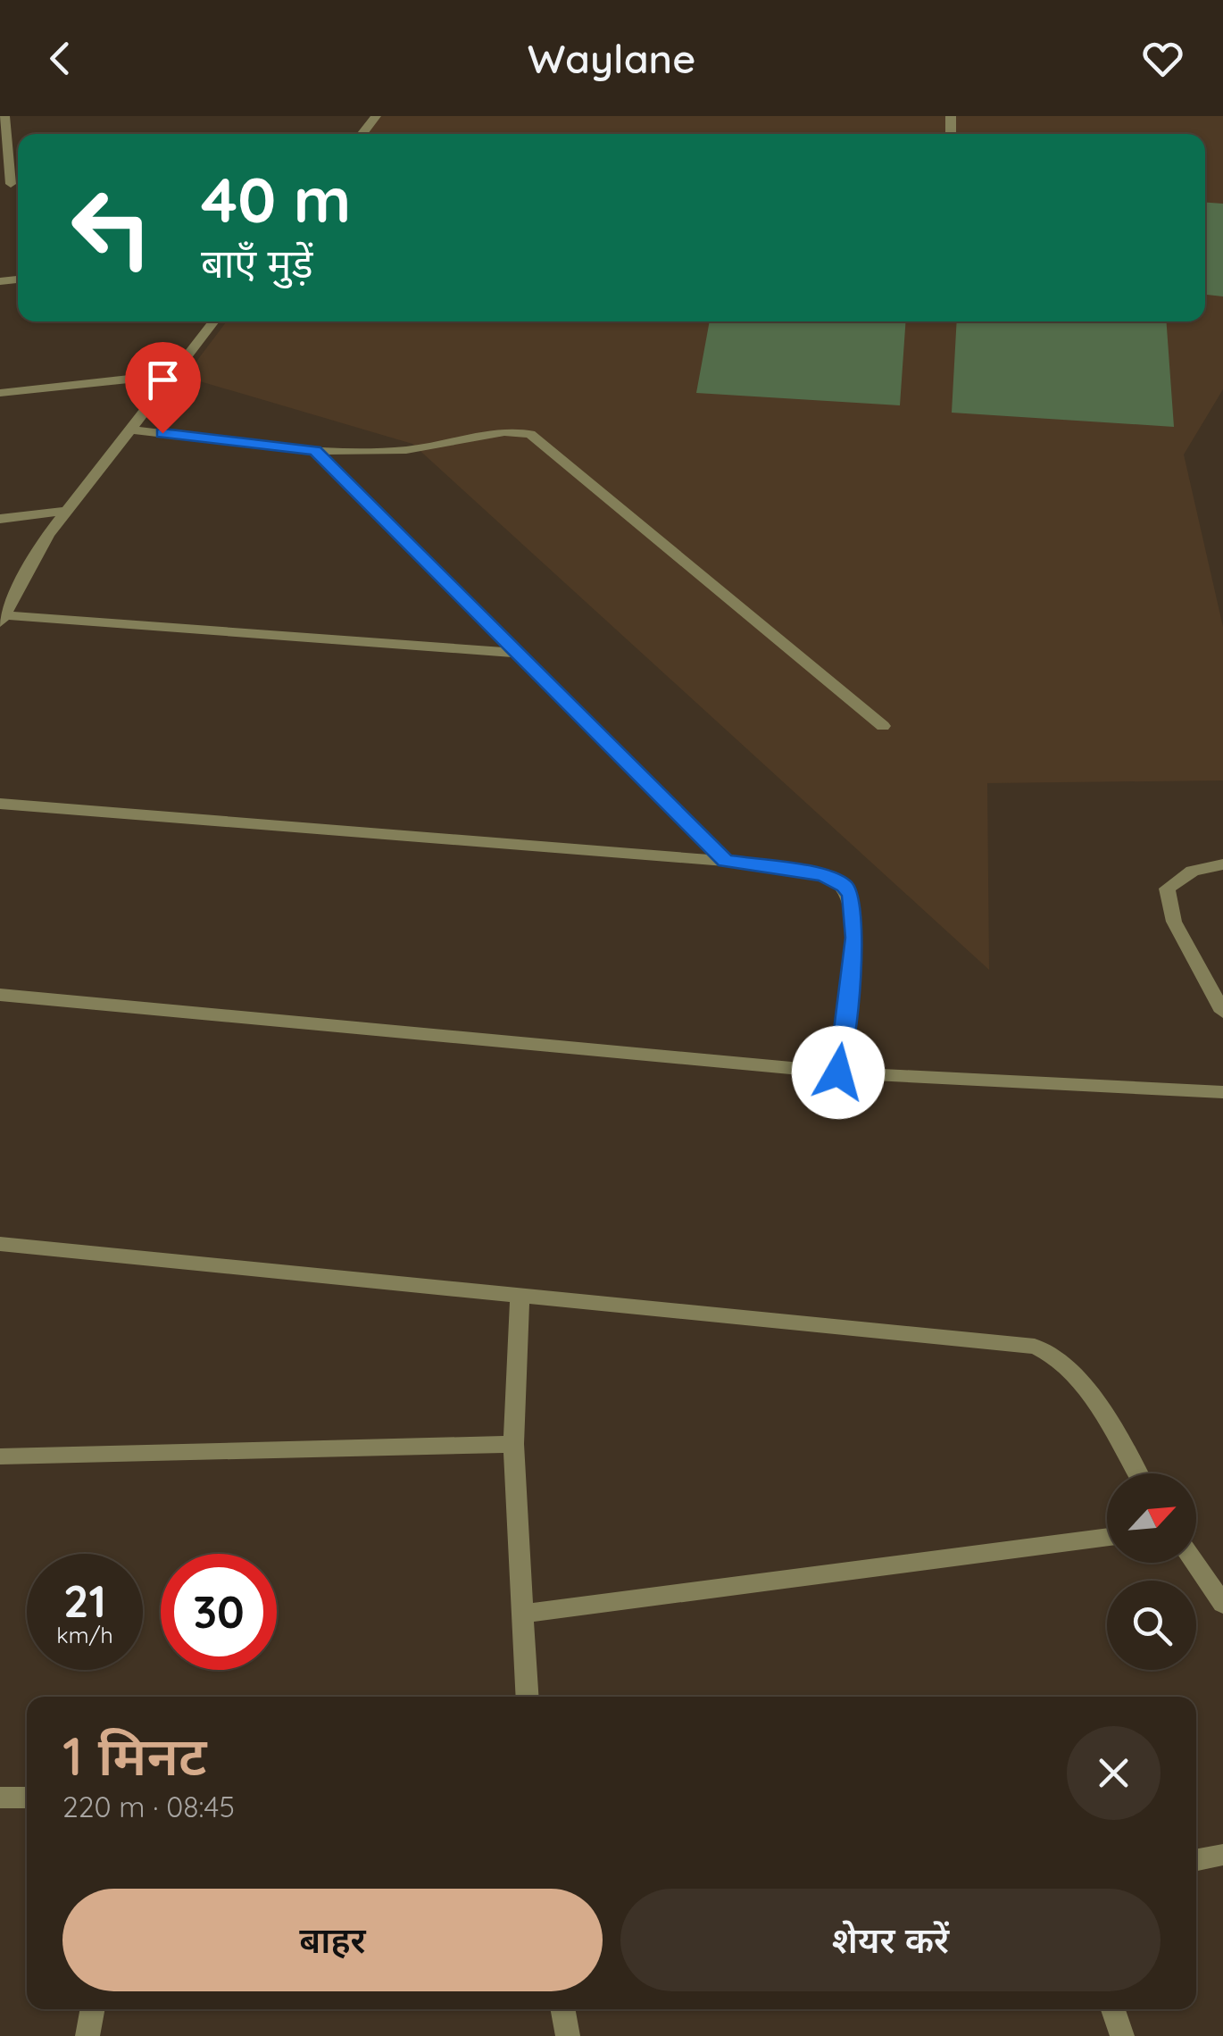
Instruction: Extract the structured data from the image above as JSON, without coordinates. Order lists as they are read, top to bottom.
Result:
{
  "north": "top right",
  "page": {
    "header": "Waylane",
    "turn": ["40 m", "बाएँ मुड़ें"],
    "speed": "21 km/h",
    "limit": "30",
    "heading": ["1 मिनट", "220 m · 08:45"],
    "buttons": ["बाहर", "शेयर करें"]
  }
}
